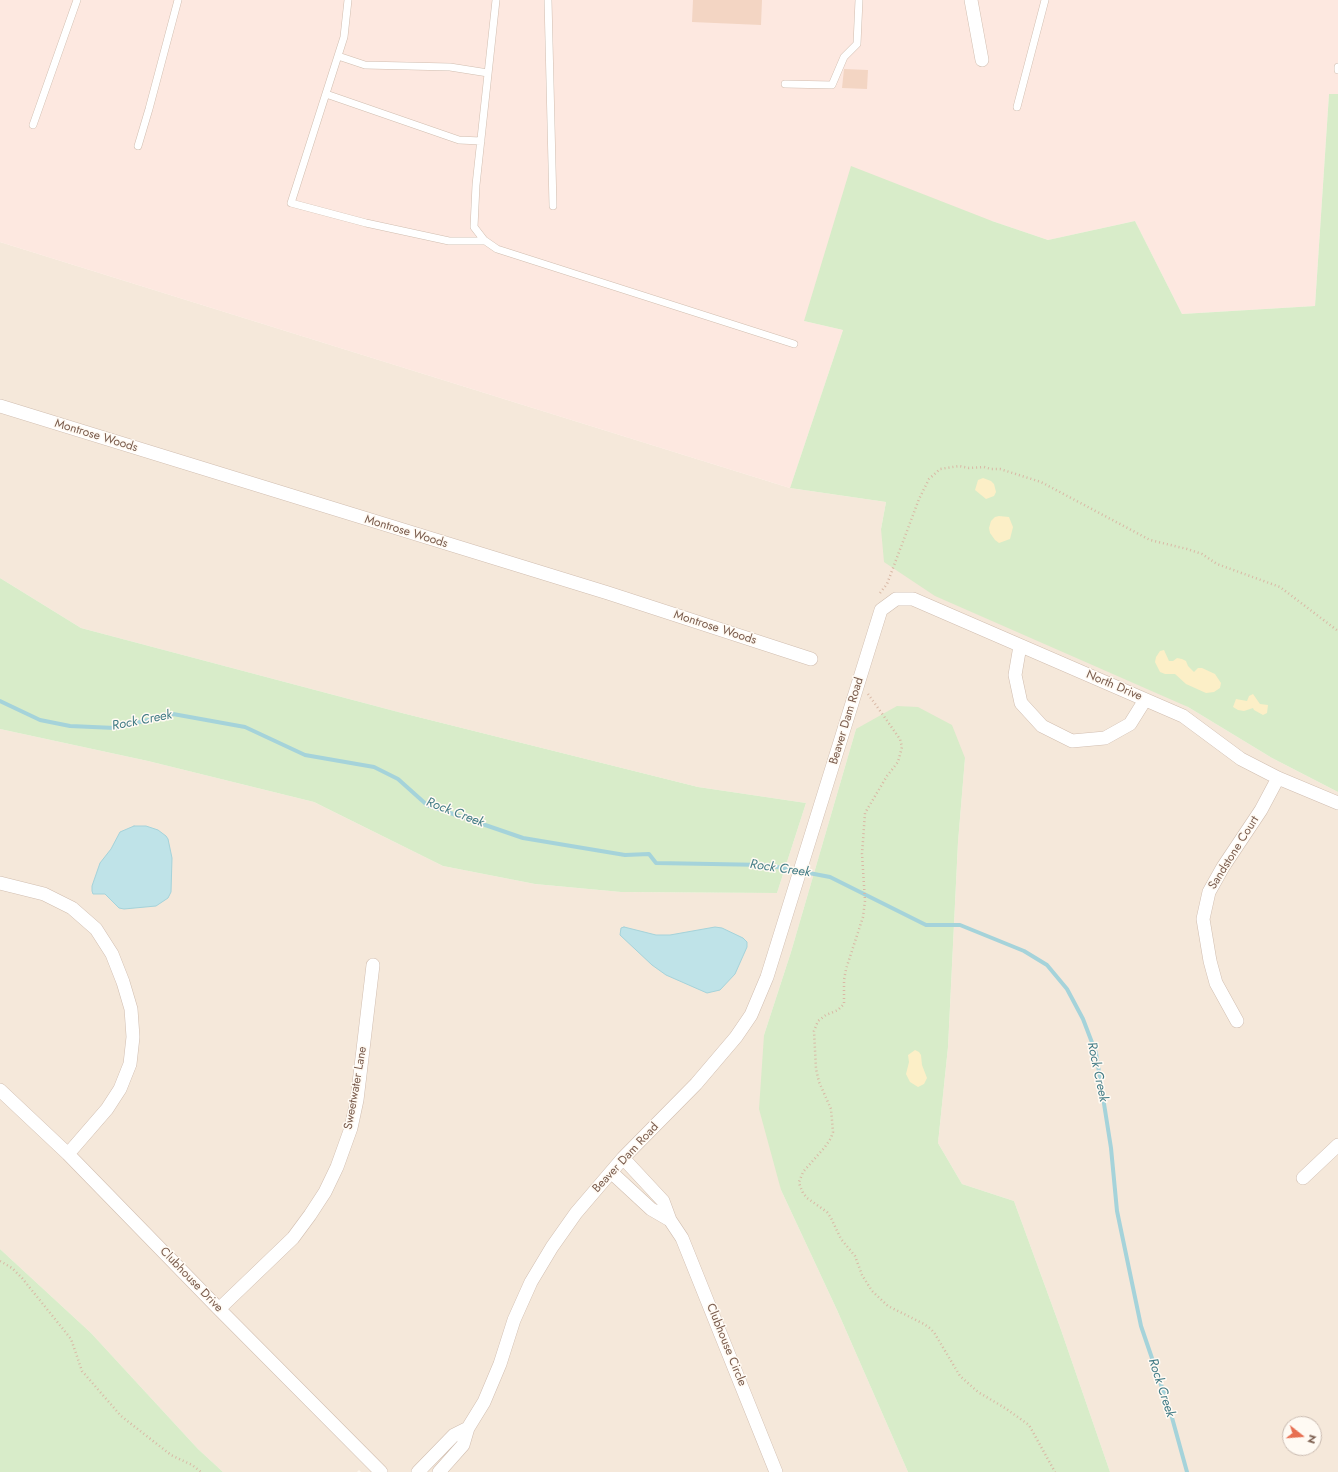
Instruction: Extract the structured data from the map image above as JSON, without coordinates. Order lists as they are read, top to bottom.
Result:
{
  "streets": {
    "street": [
      "Montrose Woods",
      "North Drive",
      "Beaver Dam Road",
      "Sandstone Court",
      "Sweetwater Lane",
      "Clubhouse Drive",
      "Clubhouse Circle"
    ]
  },
  "crossings": [
    ["North Drive", "Beaver Dam Road"],
    ["North Drive", "Sandstone Court"],
    ["Beaver Dam Road", "Clubhouse Circle"],
    ["Sweetwater Lane", "Clubhouse Drive"]
  ],
  "water": ["Rock Creek"],
  "north": "right"
}
